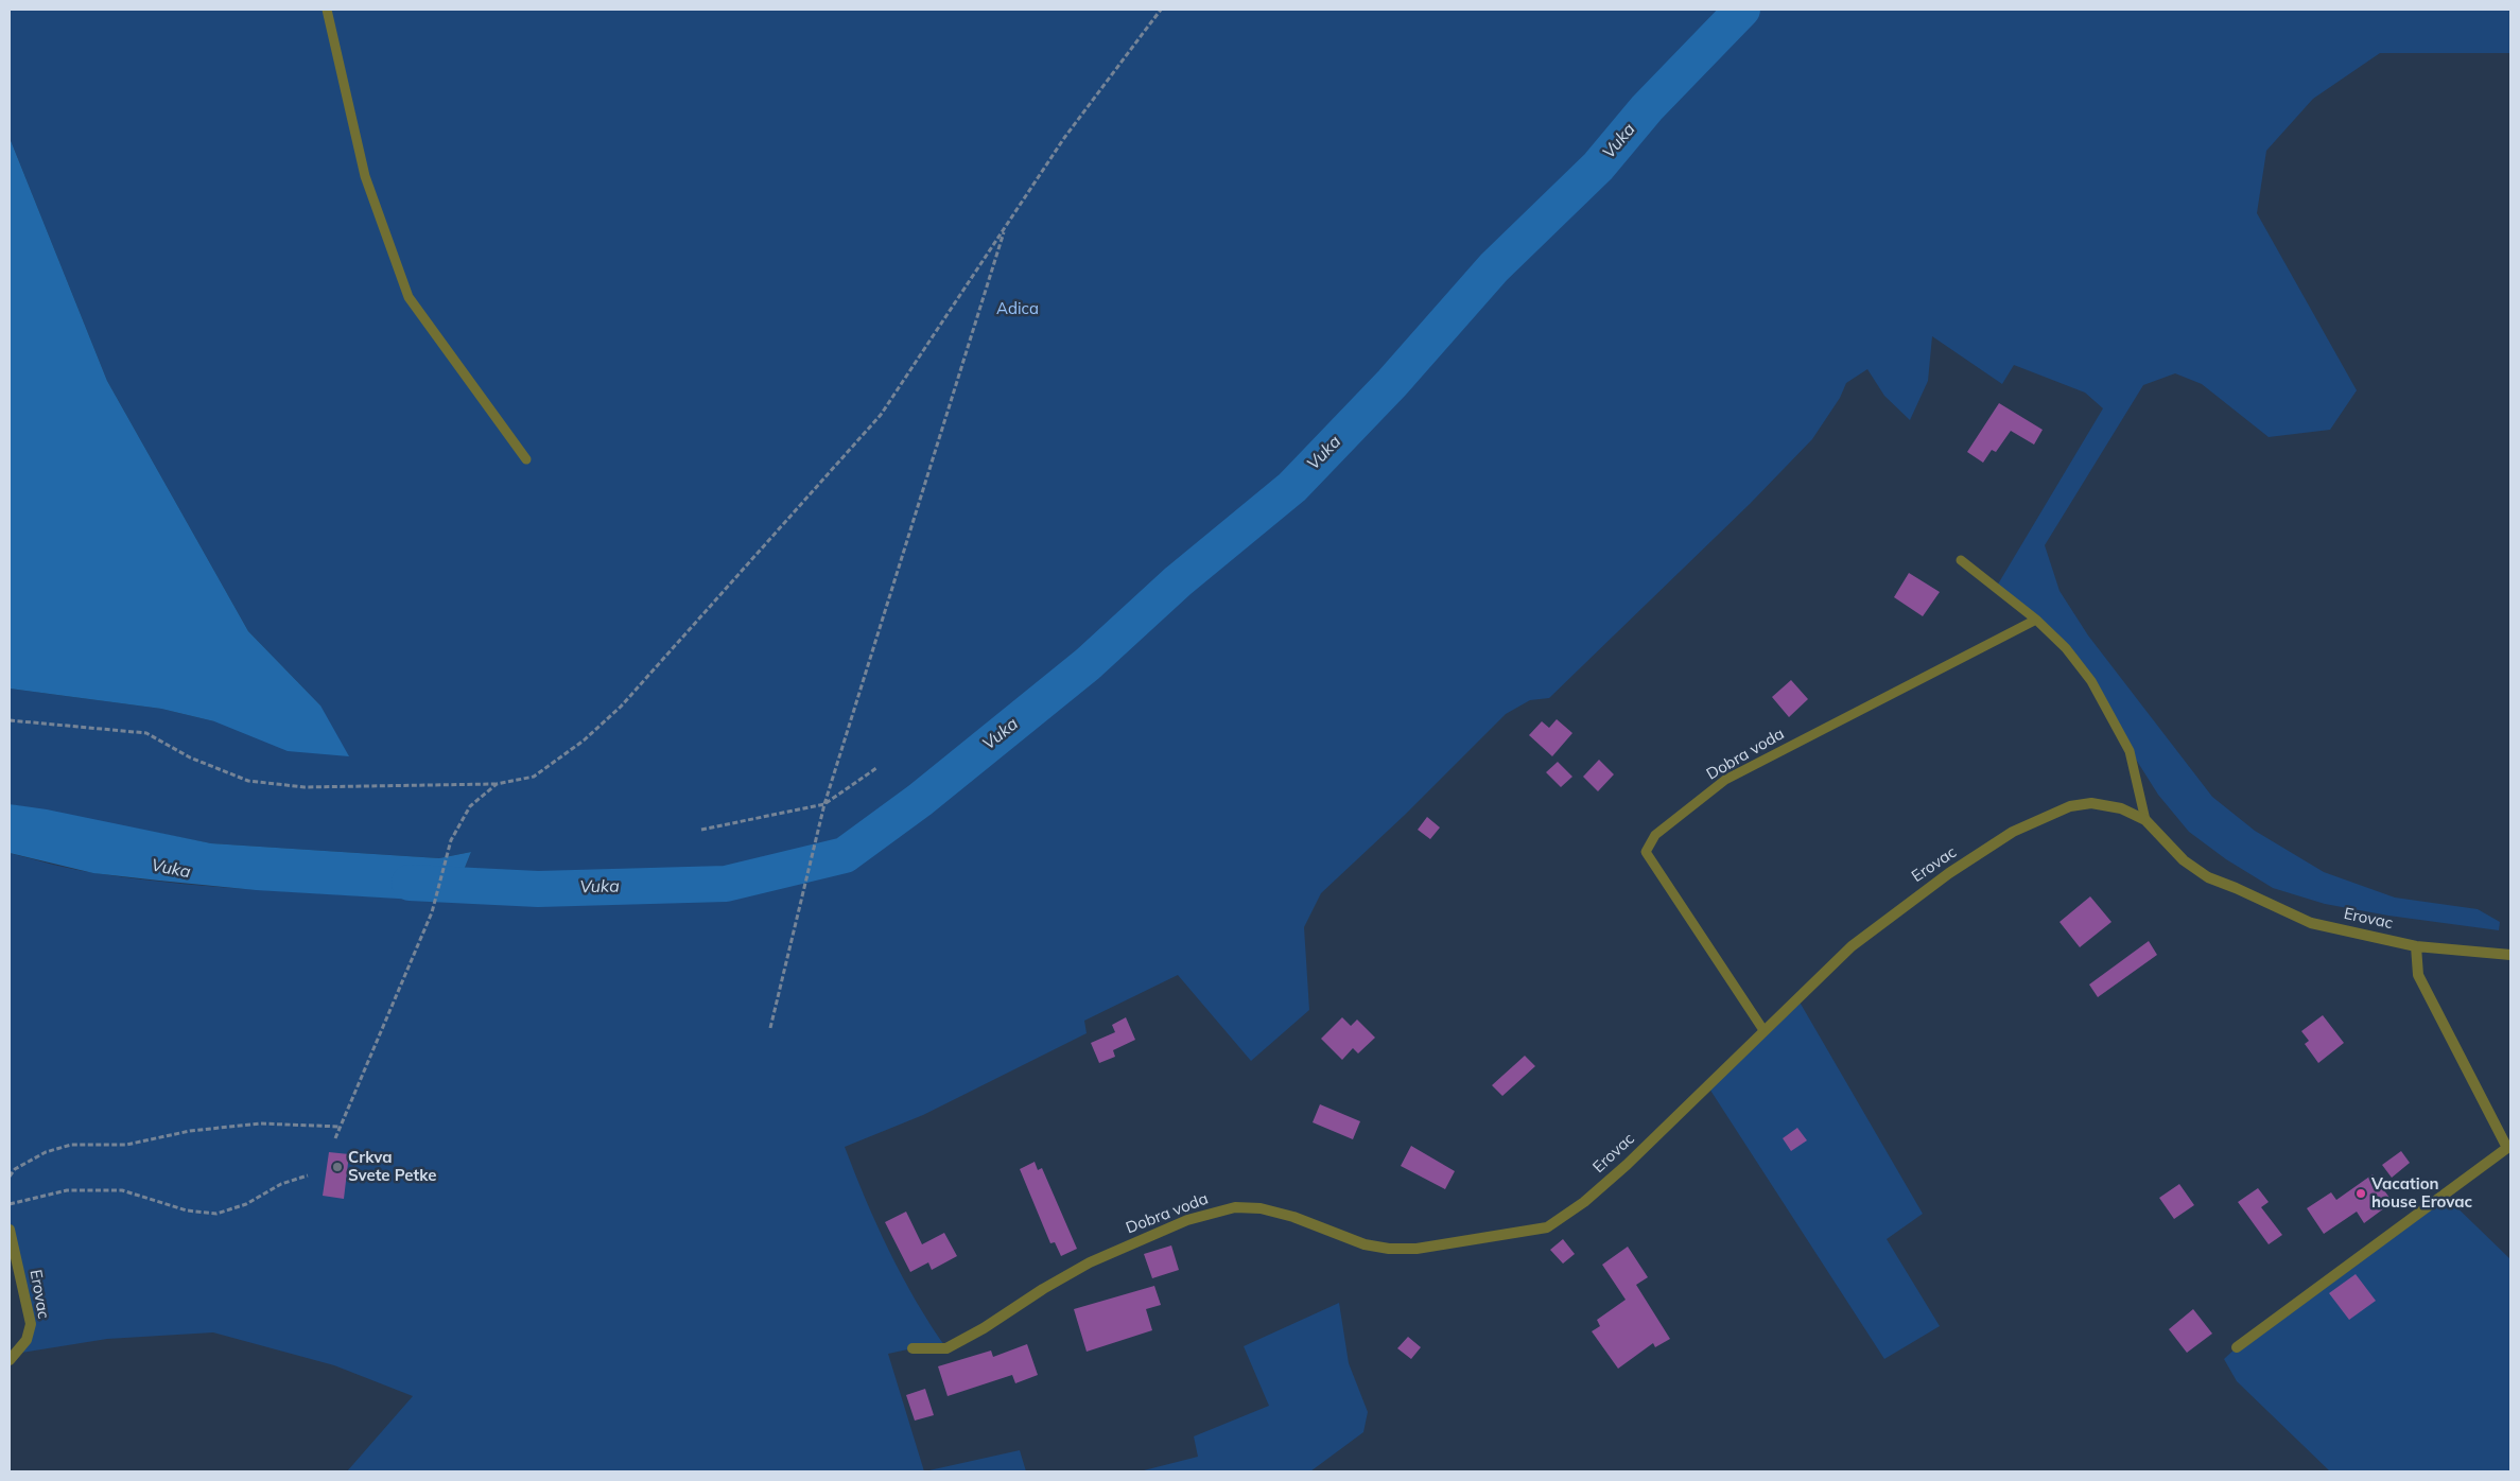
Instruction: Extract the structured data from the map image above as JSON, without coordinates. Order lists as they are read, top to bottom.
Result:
{
  "streets": {
    "street": ["Dobra voda", "Erovac"]
  },
  "crossings": [
    ["Dobra voda", "Erovac"]
  ],
  "water": ["Vuka"],
  "parks": ["Adica"],
  "places": ["Crkva Svete Petke", "Vacation house Erovac"]
}
